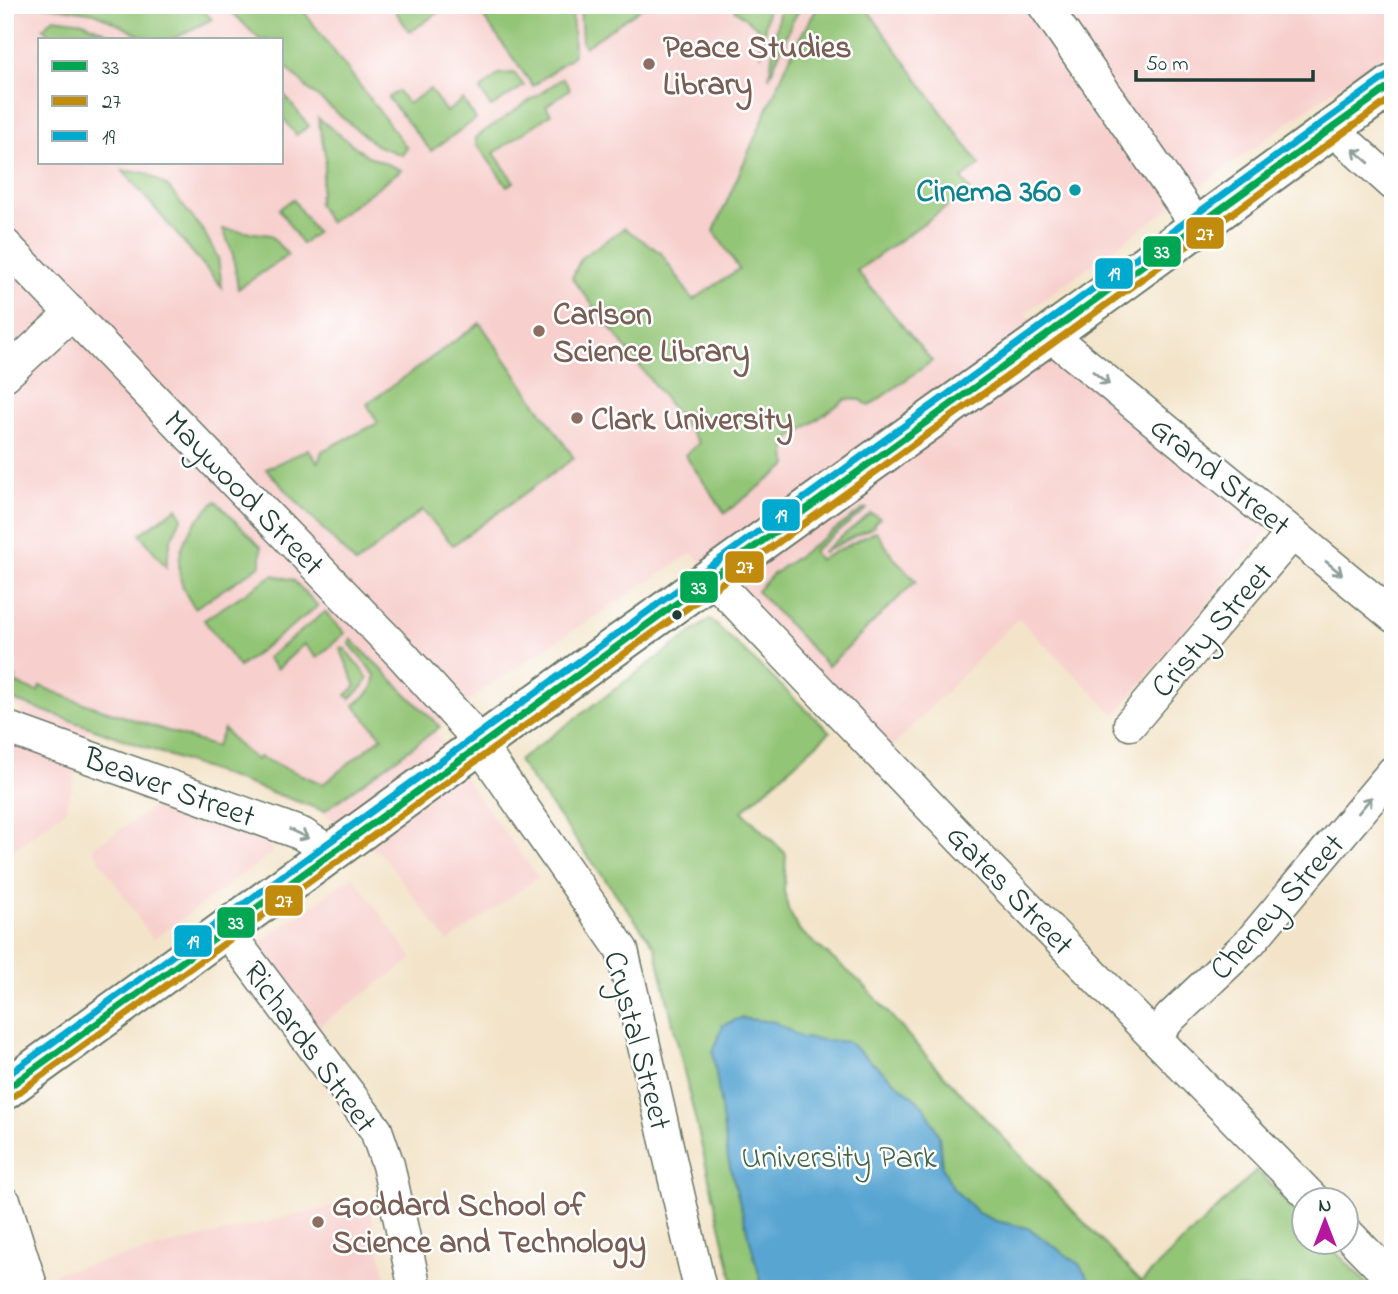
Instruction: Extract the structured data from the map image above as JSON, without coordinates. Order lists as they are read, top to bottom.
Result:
{
  "streets": {
    "street": [
      "Grand Street",
      "Maywood Street",
      "Cristy Street",
      "Beaver Street",
      "Gates Street",
      "Cheney Street",
      "Crystal Street",
      "Richards Street"
    ]
  },
  "crossings": [
    ["Grand Street", "Cristy Street"],
    ["Maywood Street", "Crystal Street"],
    ["Gates Street", "Cheney Street"]
  ],
  "one_way": ["Grand Street", "Beaver Street", "Cheney Street"],
  "parks": ["University Park"],
  "places": [
    "Peace Studies Library",
    "Cinema 360",
    "Carlson Science Library",
    "Clark University",
    "Goddard School of Science and Technology"
  ],
  "lines": ["transit line 19", "transit line 33", "transit line 27"],
  "legend": ["33", "27", "19"],
  "scale_bar": "50 m",
  "north": "top"
}
